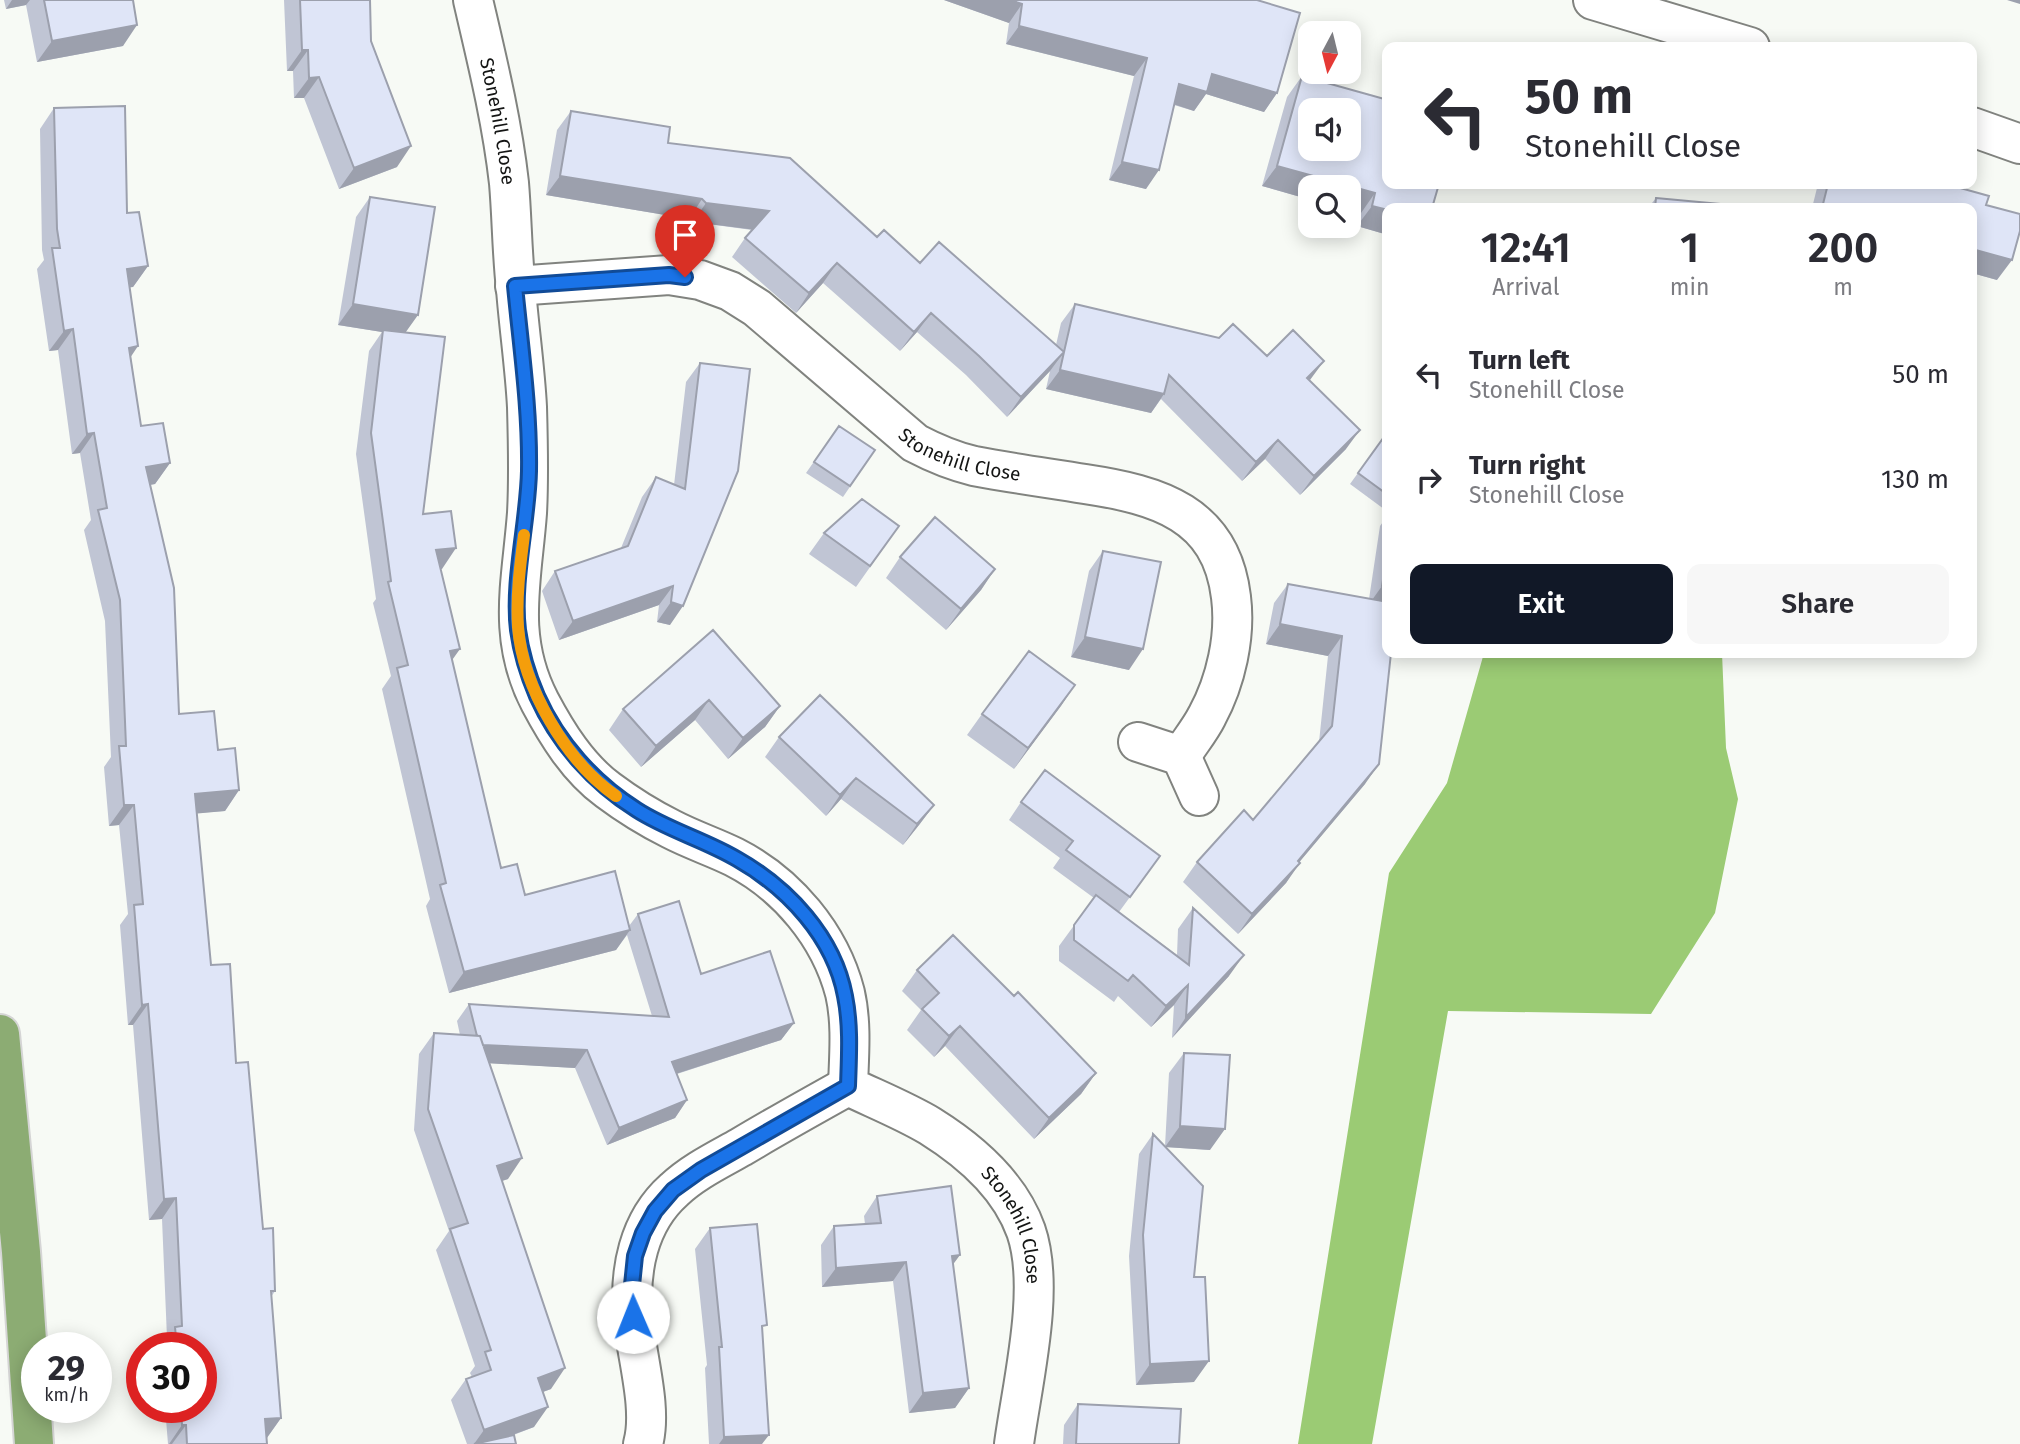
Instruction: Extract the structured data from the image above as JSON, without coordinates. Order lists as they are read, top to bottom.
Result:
{
  "streets": {
    "street": ["Stonehill Close"]
  },
  "north": "bottom",
  "page": {
    "turn": ["50 m", "Stonehill Close"],
    "eta": [
      "12:41",
      "Arrival",
      "1",
      "min",
      "200",
      "m"
    ],
    "list": [
      {
        "name": "Turn left",
        "note": "Stonehill Close",
        "value": "50 m"
      },
      {
        "name": "Turn right",
        "note": "Stonehill Close",
        "value": "130 m"
      }
    ],
    "buttons": ["Exit", "Share"],
    "speed": "29 km/h",
    "limit": "30"
  }
}
